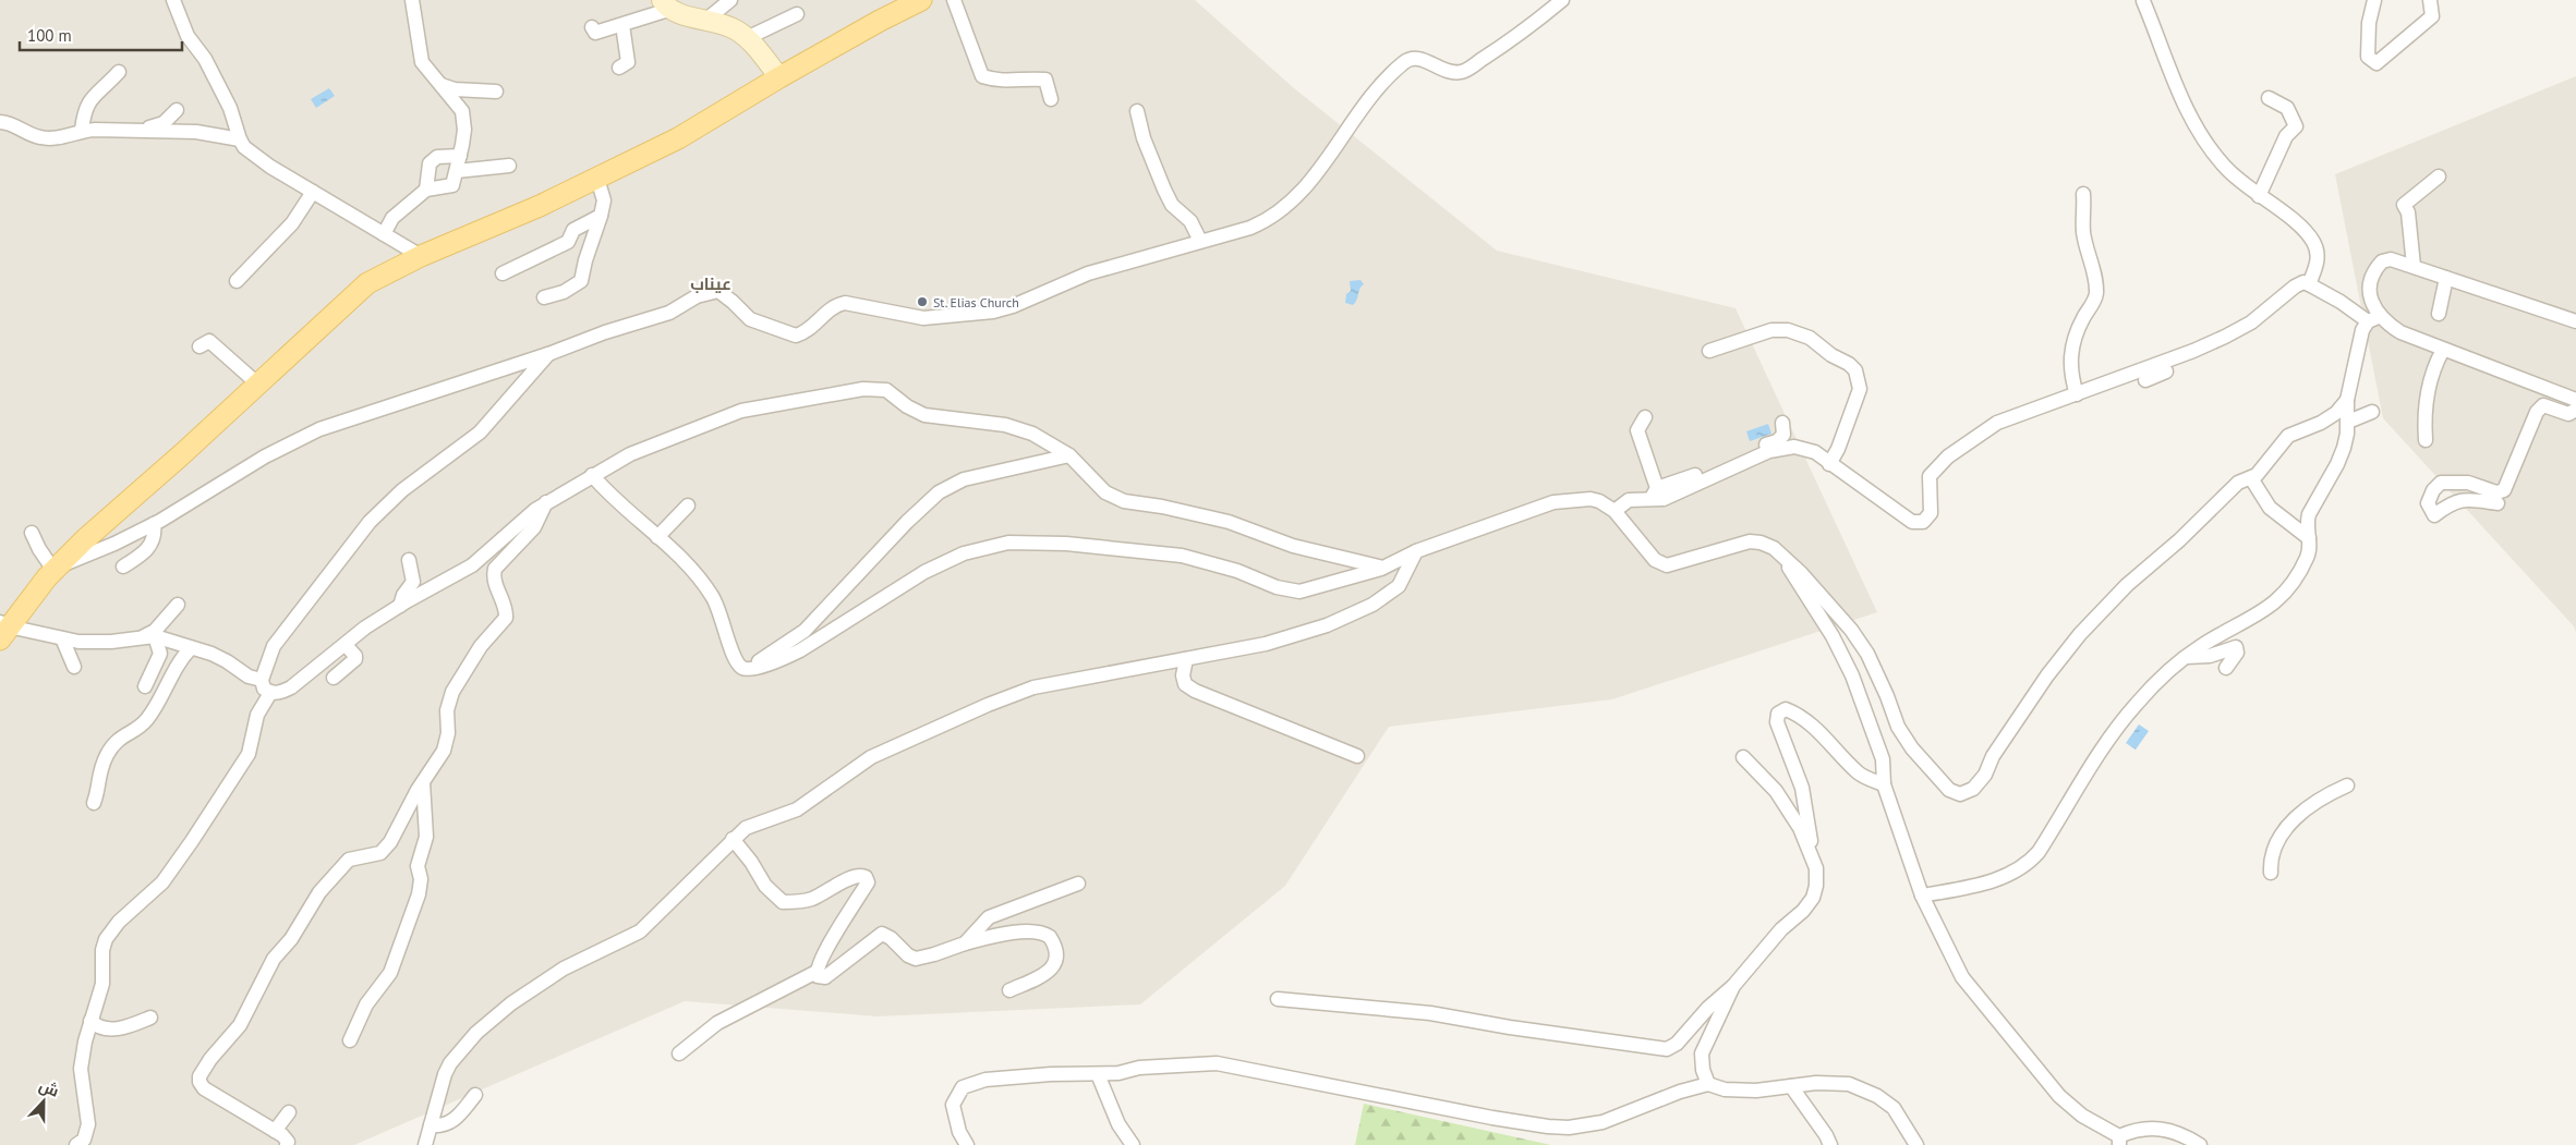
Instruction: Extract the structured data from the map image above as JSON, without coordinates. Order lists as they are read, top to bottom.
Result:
{
  "districts": ["عيناب"],
  "places": ["St. Elias Church"],
  "scale_bar": "100 m",
  "north": "top"
}
